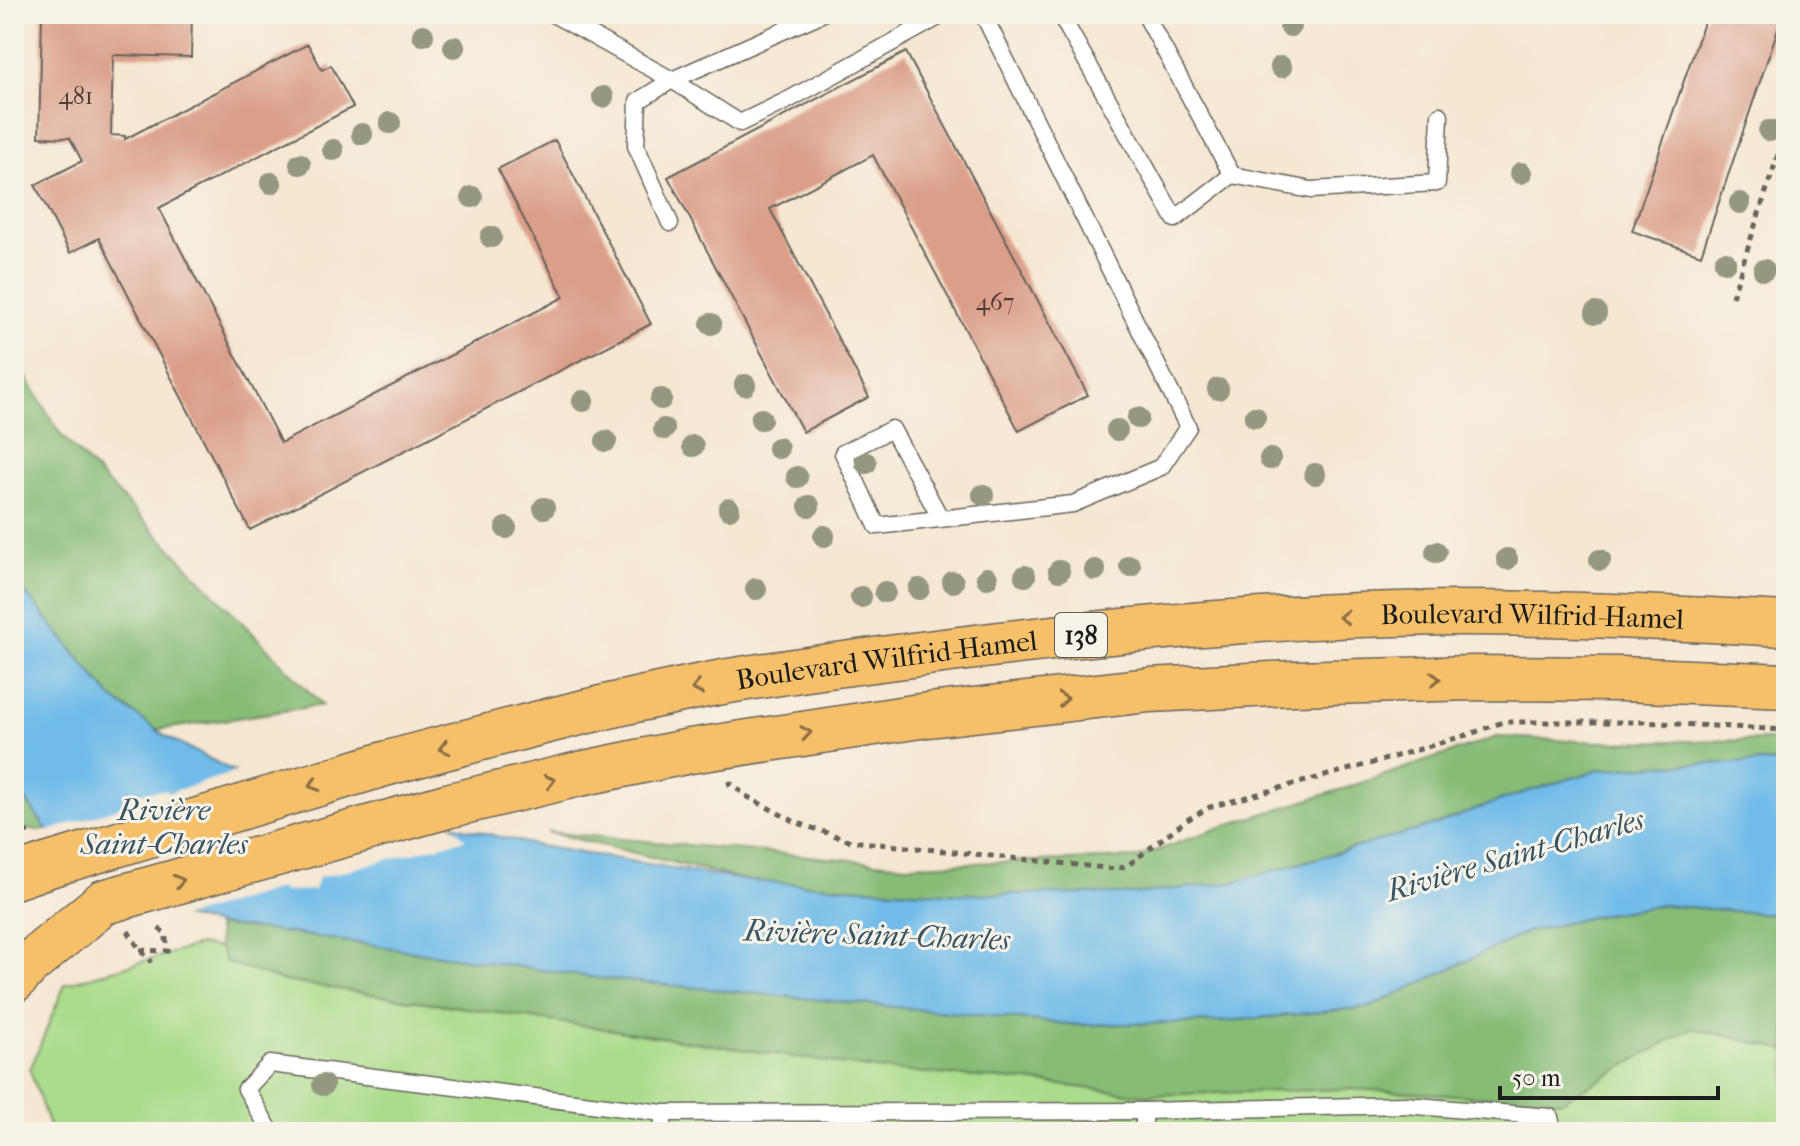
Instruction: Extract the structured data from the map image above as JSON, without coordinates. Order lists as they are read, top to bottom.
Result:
{
  "streets": {
    "main road": ["Boulevard Wilfrid-Hamel", "138"]
  },
  "water": ["Rivière Saint-Charles"],
  "house_numbers": ["481", "467"],
  "scale_bar": "50 m"
}
